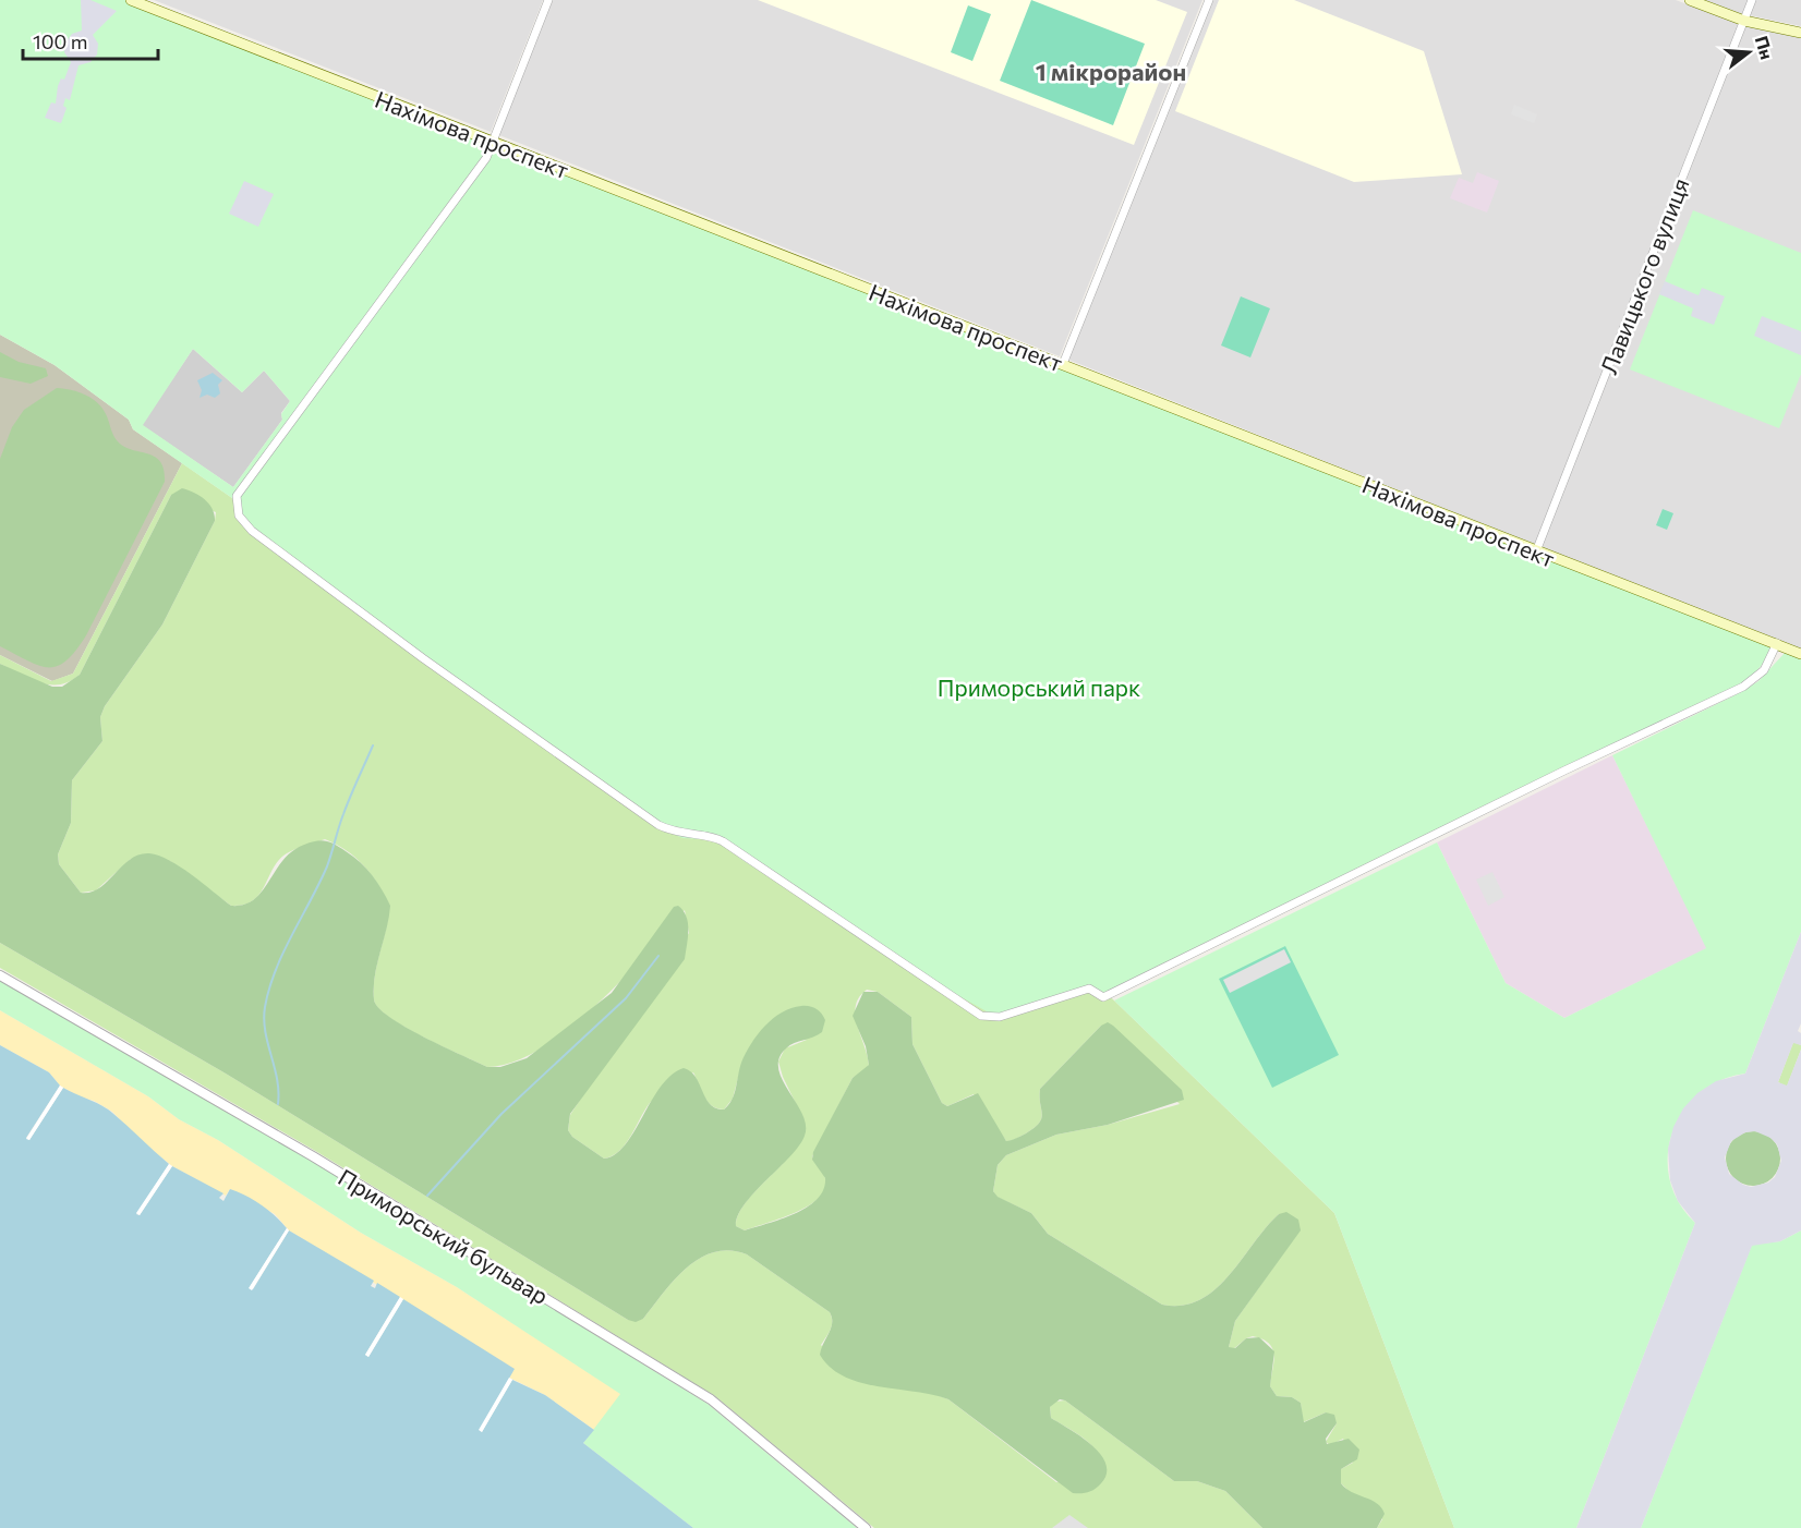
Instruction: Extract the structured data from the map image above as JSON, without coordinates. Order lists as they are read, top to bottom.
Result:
{
  "streets": {
    "main road": ["Нахімова проспект"],
    "street": ["Лавицького вулиця", "Приморський бульвар"]
  },
  "crossings": [
    ["Нахімова проспект", "Лавицького вулиця"]
  ],
  "districts": ["1 мікрорайон"],
  "parks": ["Приморський парк"],
  "scale_bar": "100 m",
  "north": "right"
}
